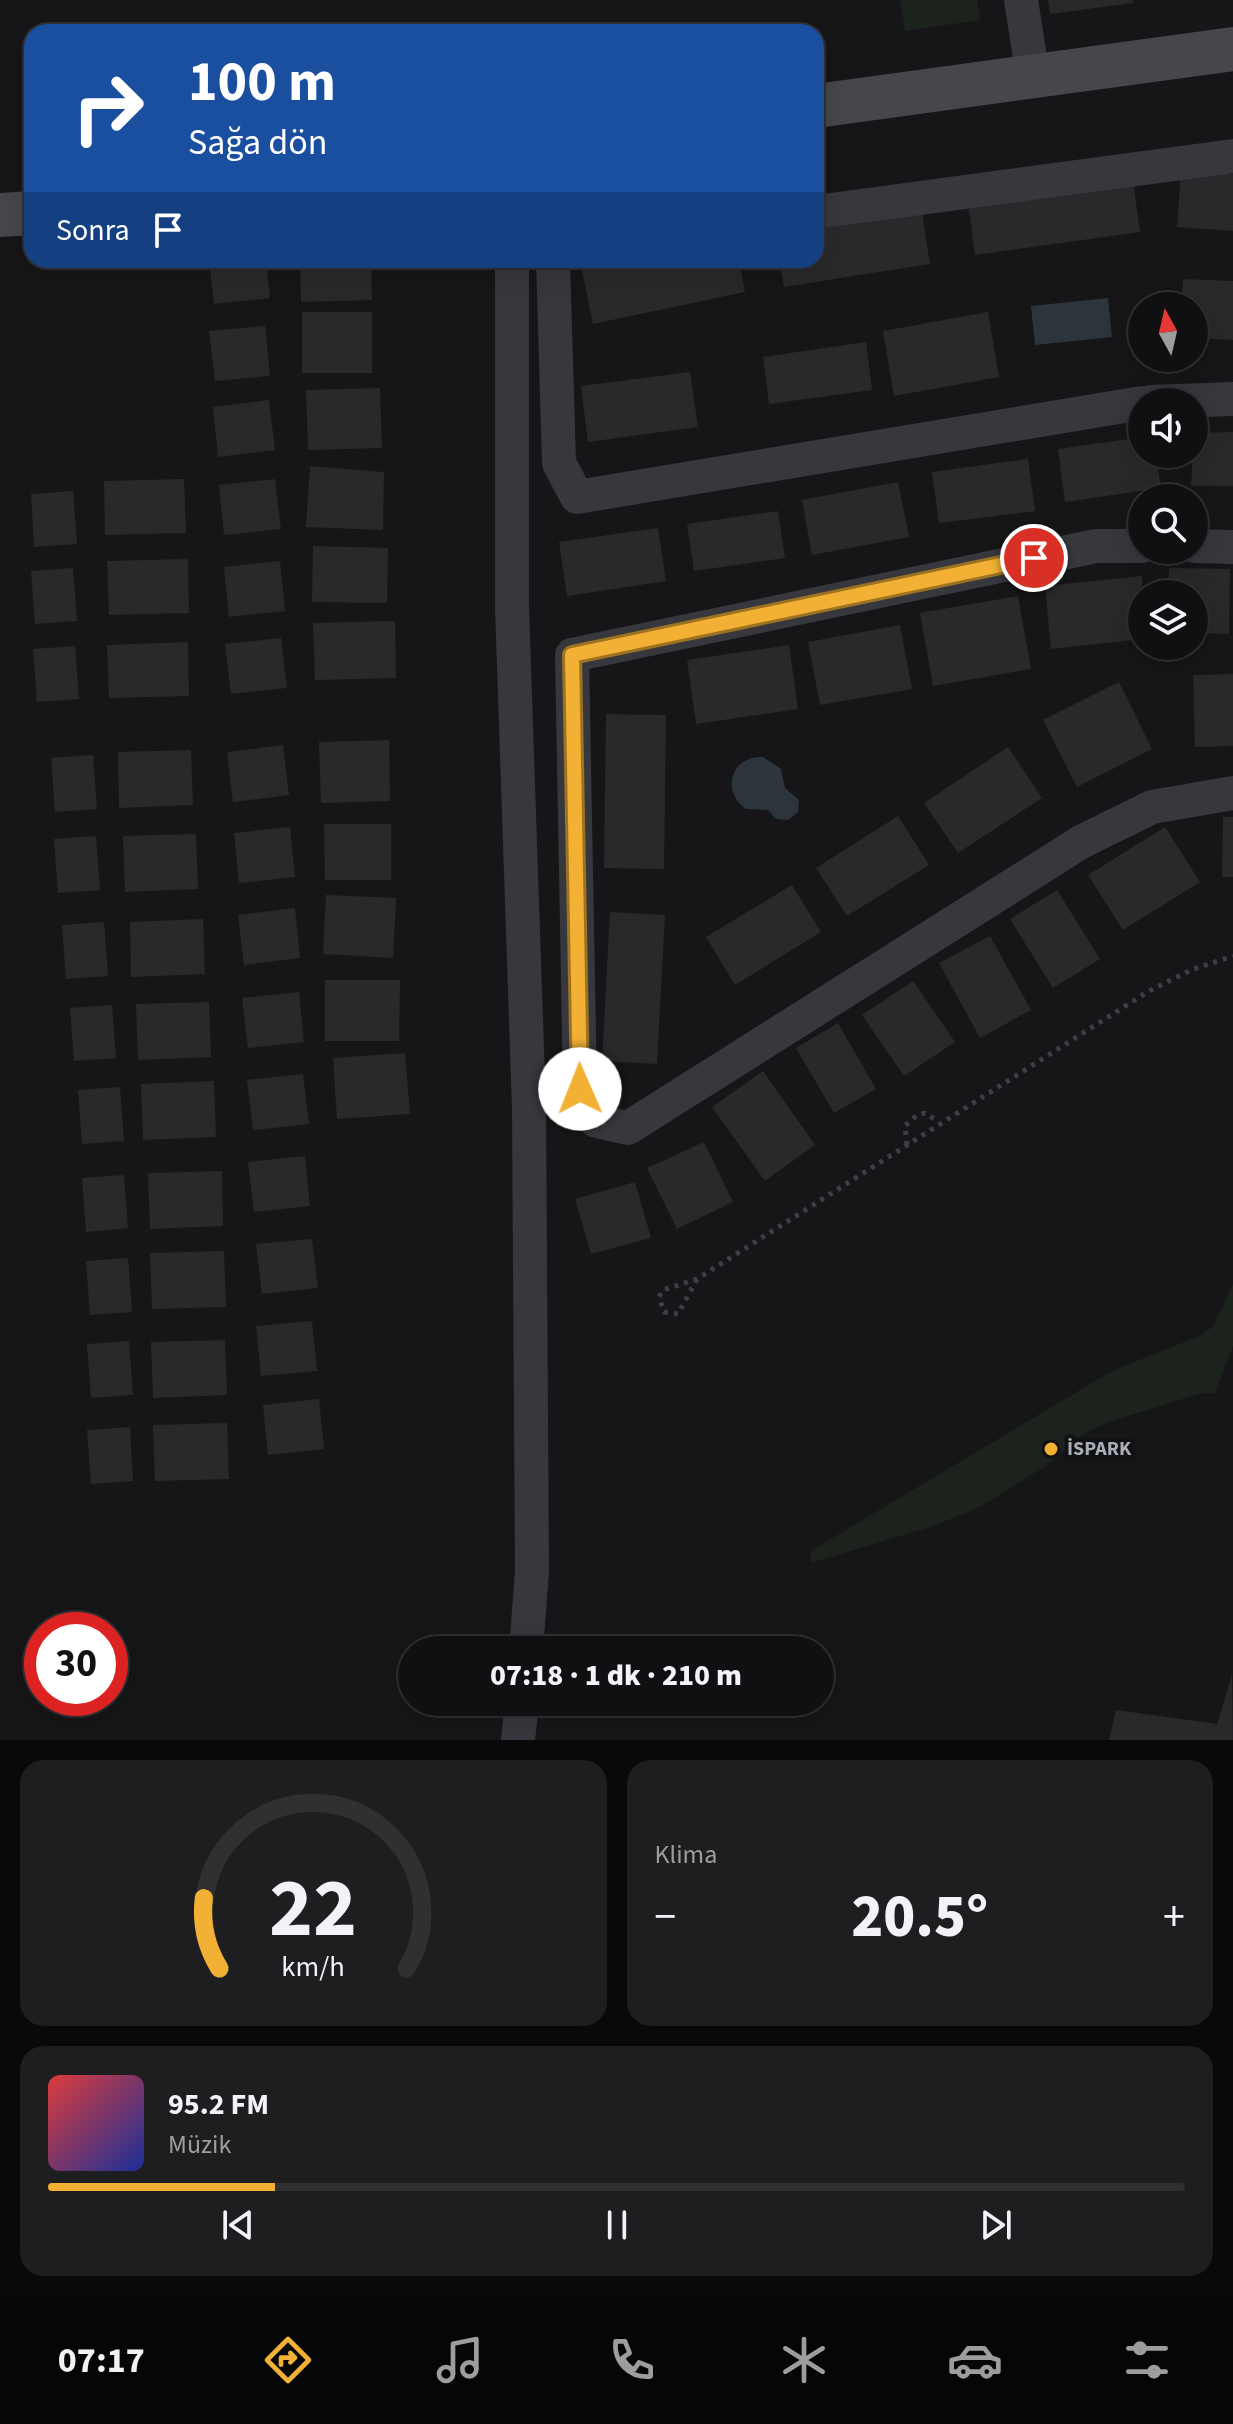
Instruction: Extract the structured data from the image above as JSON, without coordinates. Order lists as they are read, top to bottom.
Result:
{
  "places": ["İSPARK"],
  "north": "top",
  "page": {
    "turn": ["100 m", "Sağa dön"],
    "then": "Sonra",
    "limit": "30",
    "trip": "07:18 · 1 dk · 210 m",
    "tile": "Klima",
    "heat": ["−", "20.5°", "+"],
    "song": ["95.2 FM", "Müzik"],
    "tabs": "07:17",
    "gauge": ["22", "km/h"]
  }
}
